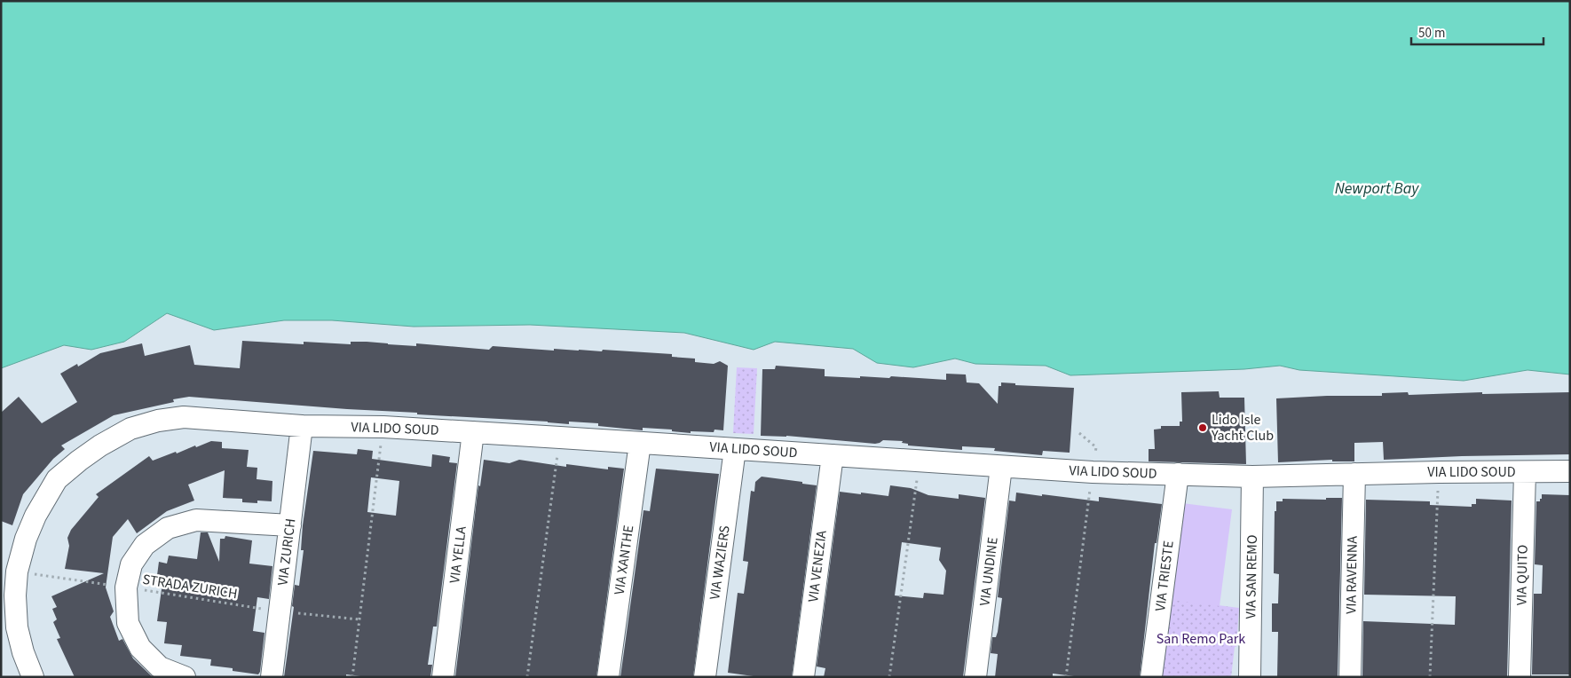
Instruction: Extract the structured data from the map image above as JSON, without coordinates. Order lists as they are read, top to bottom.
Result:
{
  "streets": {
    "street": [
      "VIA LIDO SOUD",
      "VIA ZURICH",
      "VIA YELLA",
      "VIA XANTHE",
      "VIA WAZIERS",
      "VIA VENEZIA",
      "VIA UNDINE",
      "VIA RAVENNA",
      "VIA QUITO",
      "VIA TRIESTE",
      "VIA SAN REMO"
    ],
    "path": ["STRADA ZURICH"]
  },
  "crossings": [
    ["VIA LIDO SOUD", "VIA ZURICH"],
    ["VIA LIDO SOUD", "VIA YELLA"],
    ["VIA LIDO SOUD", "VIA XANTHE"],
    ["VIA LIDO SOUD", "VIA WAZIERS"],
    ["VIA LIDO SOUD", "VIA VENEZIA"],
    ["VIA LIDO SOUD", "VIA UNDINE"],
    ["VIA LIDO SOUD", "VIA RAVENNA"],
    ["VIA LIDO SOUD", "VIA QUITO"],
    ["VIA LIDO SOUD", "VIA TRIESTE"],
    ["VIA LIDO SOUD", "VIA SAN REMO"],
    ["VIA LIDO SOUD", "STRADA ZURICH"],
    ["VIA ZURICH", "STRADA ZURICH"]
  ],
  "water": ["Newport Bay"],
  "parks": ["San Remo Park"],
  "places": ["Lido Isle Yacht Club"],
  "scale_bar": "50 m"
}
